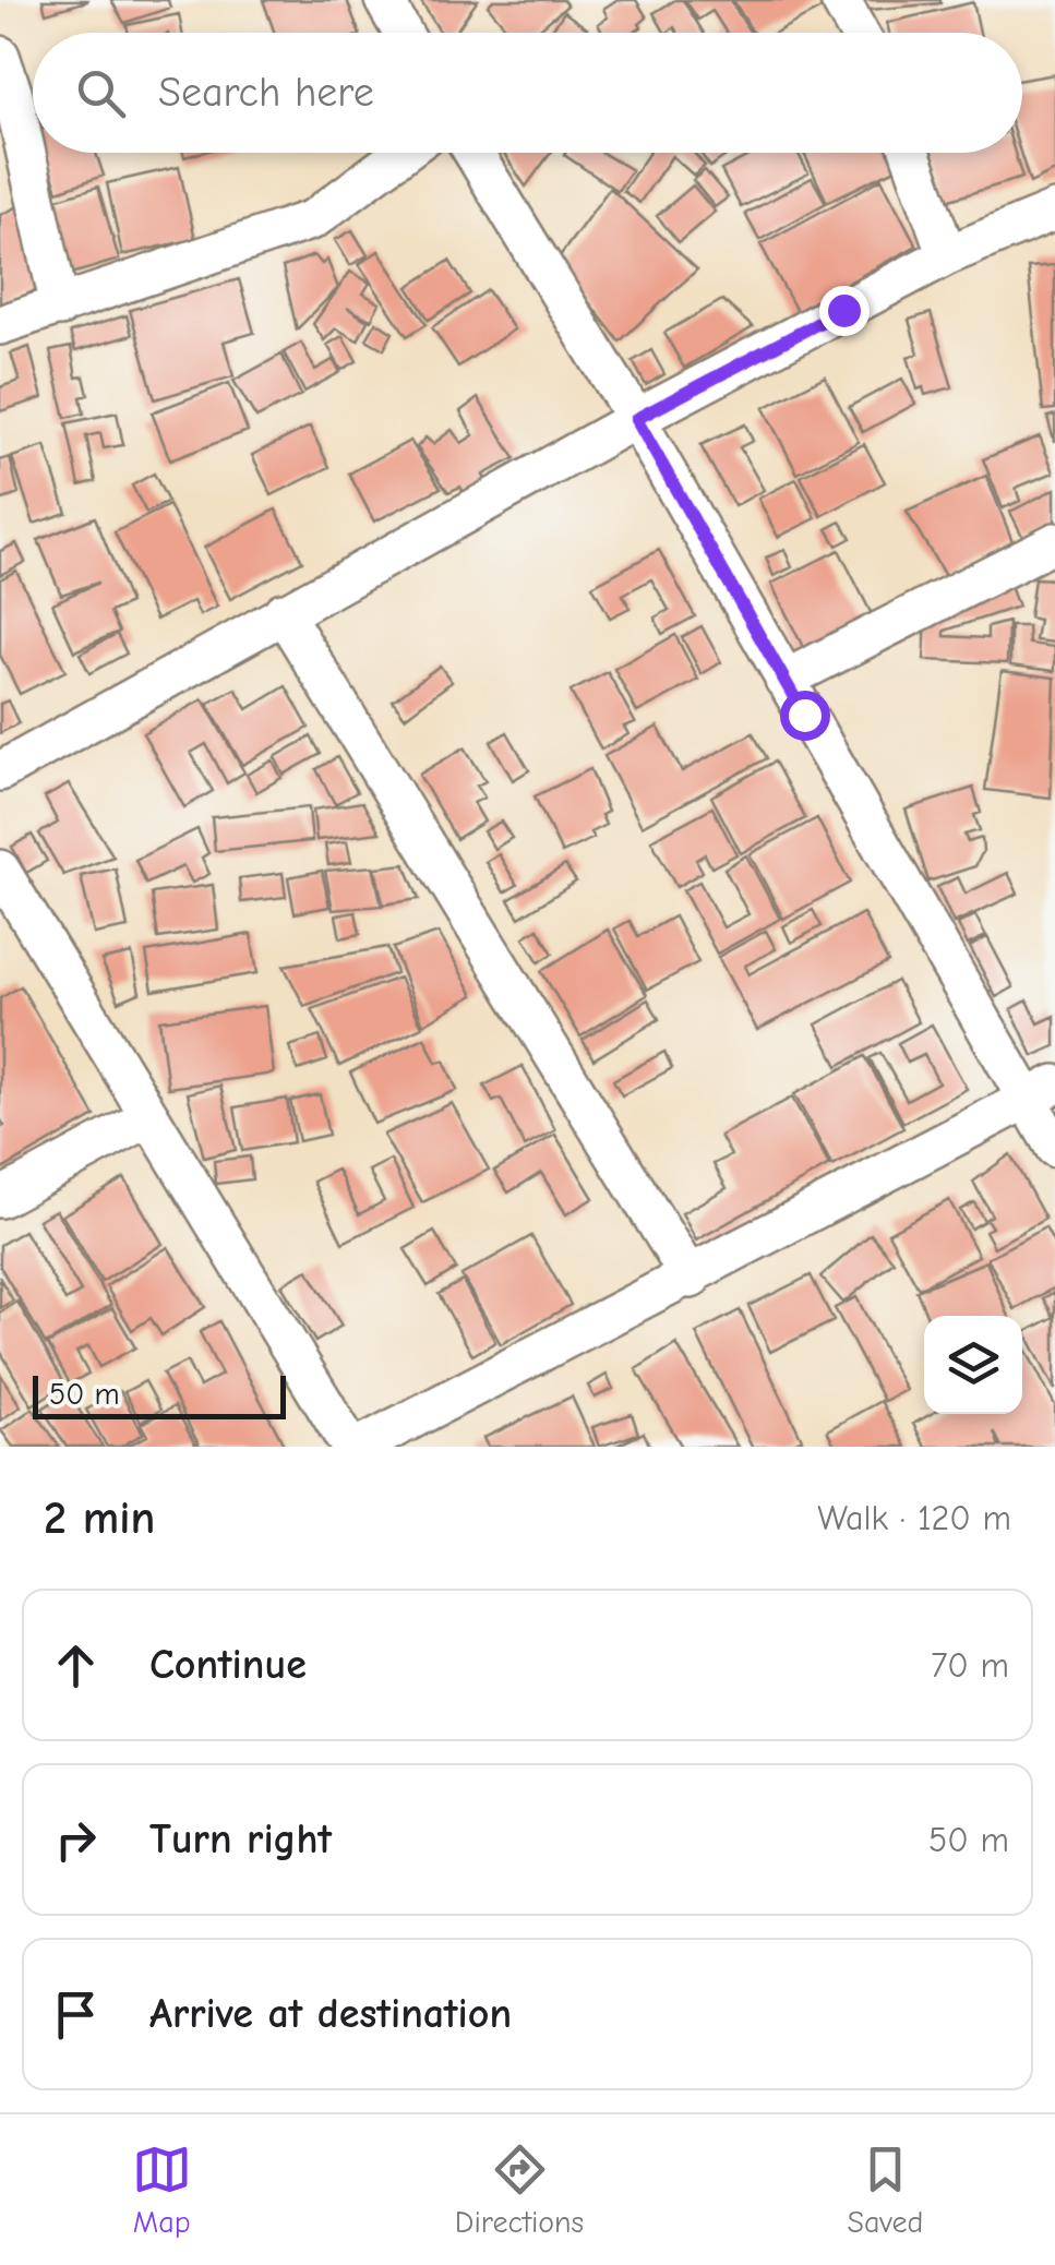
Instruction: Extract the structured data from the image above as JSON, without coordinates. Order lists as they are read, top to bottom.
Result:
{
  "scale_bar": "50 m",
  "page": {
    "search": "Search here",
    "scale": "50 m",
    "heading": ["2 min", "Walk · 120 m"],
    "list": [
      ["Continue", "70 m"],
      ["Turn right", "50 m"],
      "Arrive at destination"
    ],
    "nav": ["Map", "Directions", "Saved"]
  }
}
